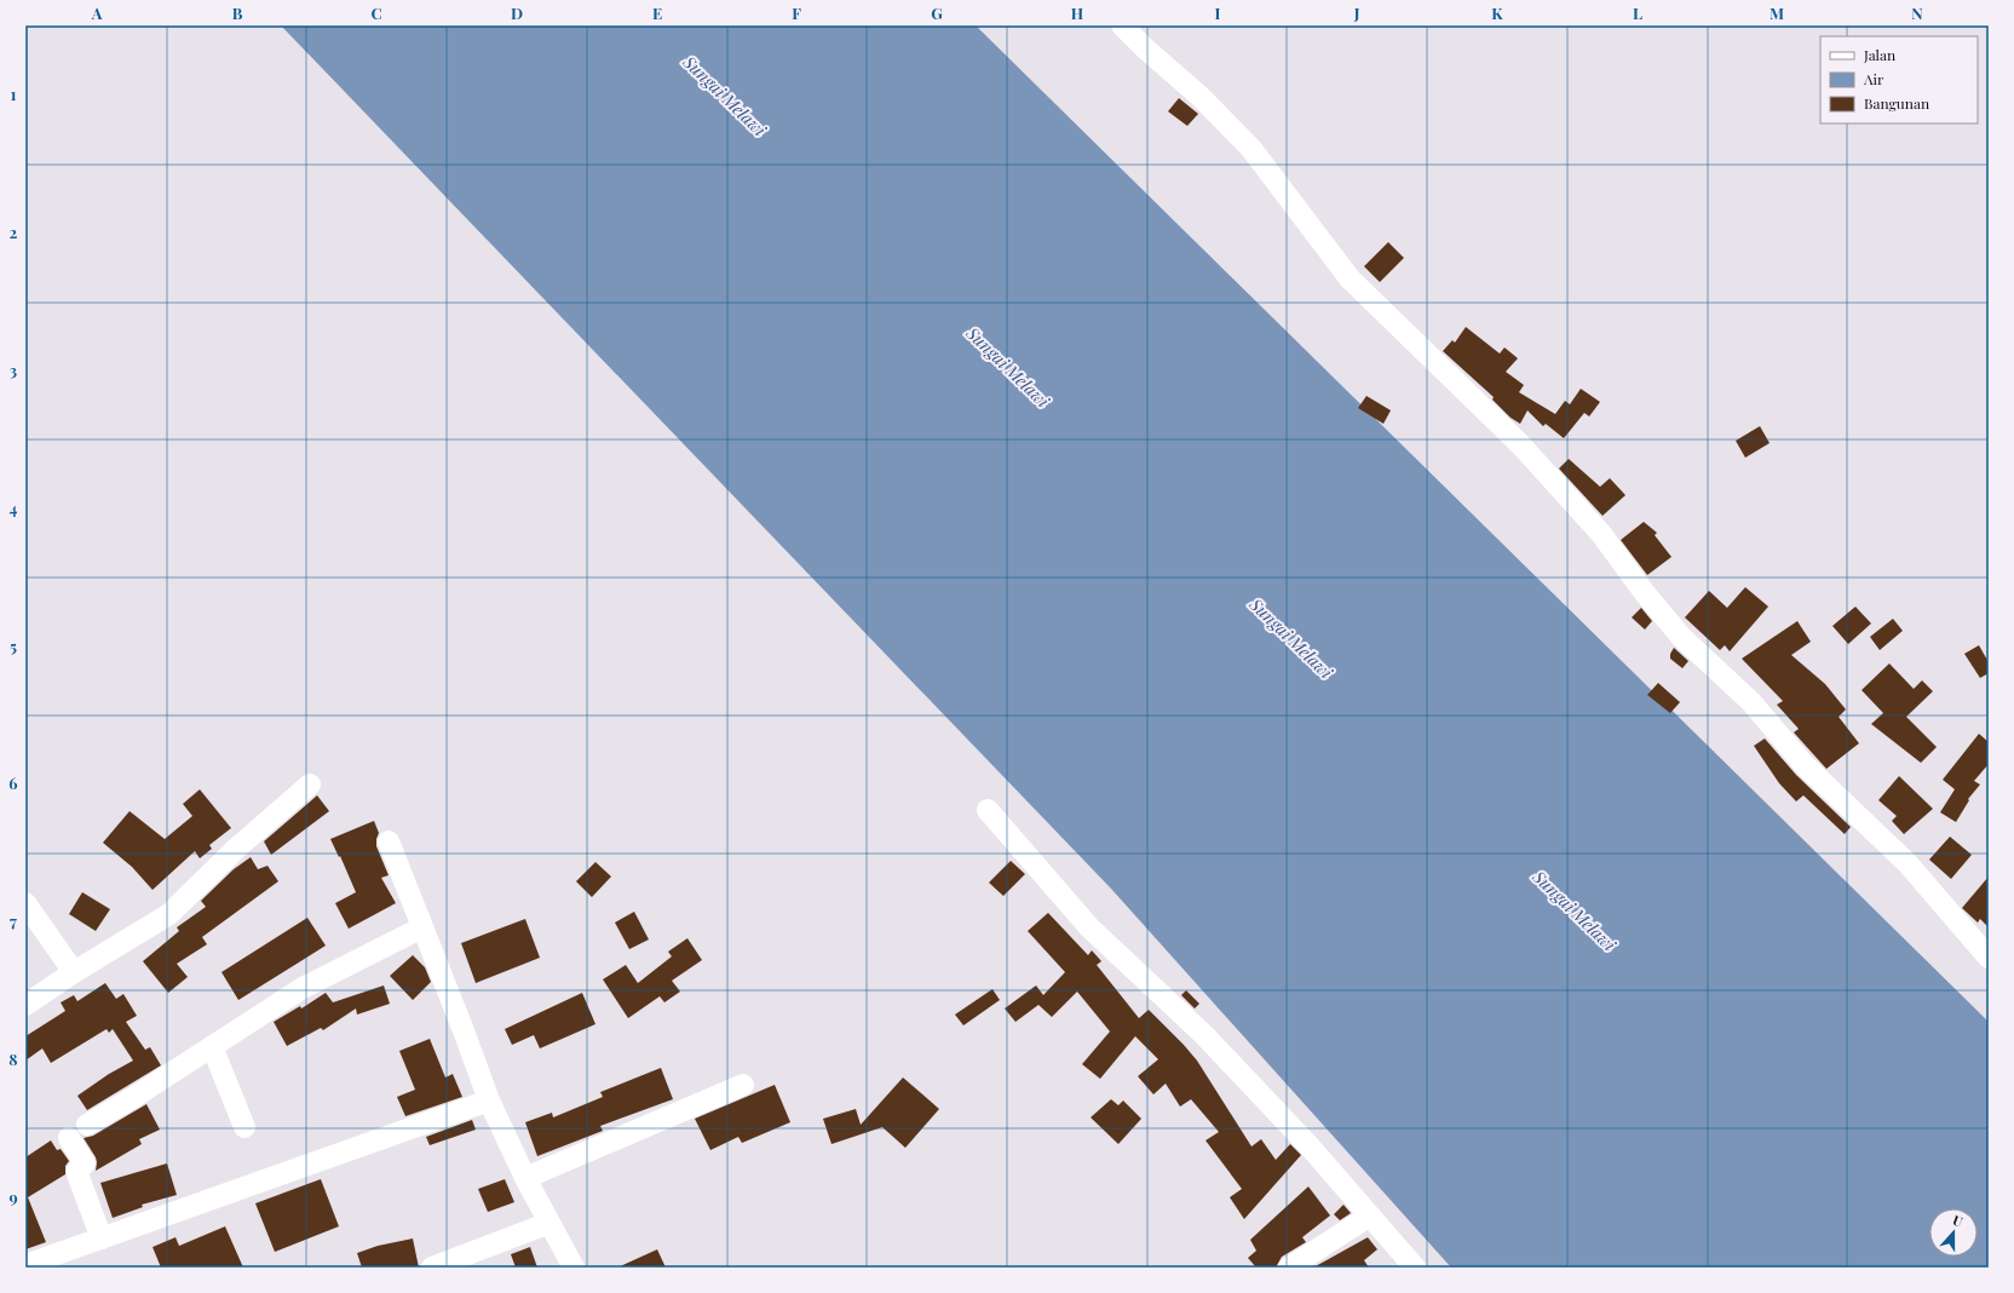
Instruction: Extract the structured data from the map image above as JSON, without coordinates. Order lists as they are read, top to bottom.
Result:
{
  "water": ["Sungai Melawi"],
  "legend": ["Jalan", "Air", "Bangunan"],
  "north": "top",
  "grid": {
    "columns": [
      "A",
      "B",
      "C",
      "D",
      "E",
      "F",
      "G",
      "H",
      "I",
      "J",
      "K",
      "L",
      "M",
      "N"
    ],
    "rows": [
      "1",
      "2",
      "3",
      "4",
      "5",
      "6",
      "7",
      "8",
      "9"
    ]
  }
}
